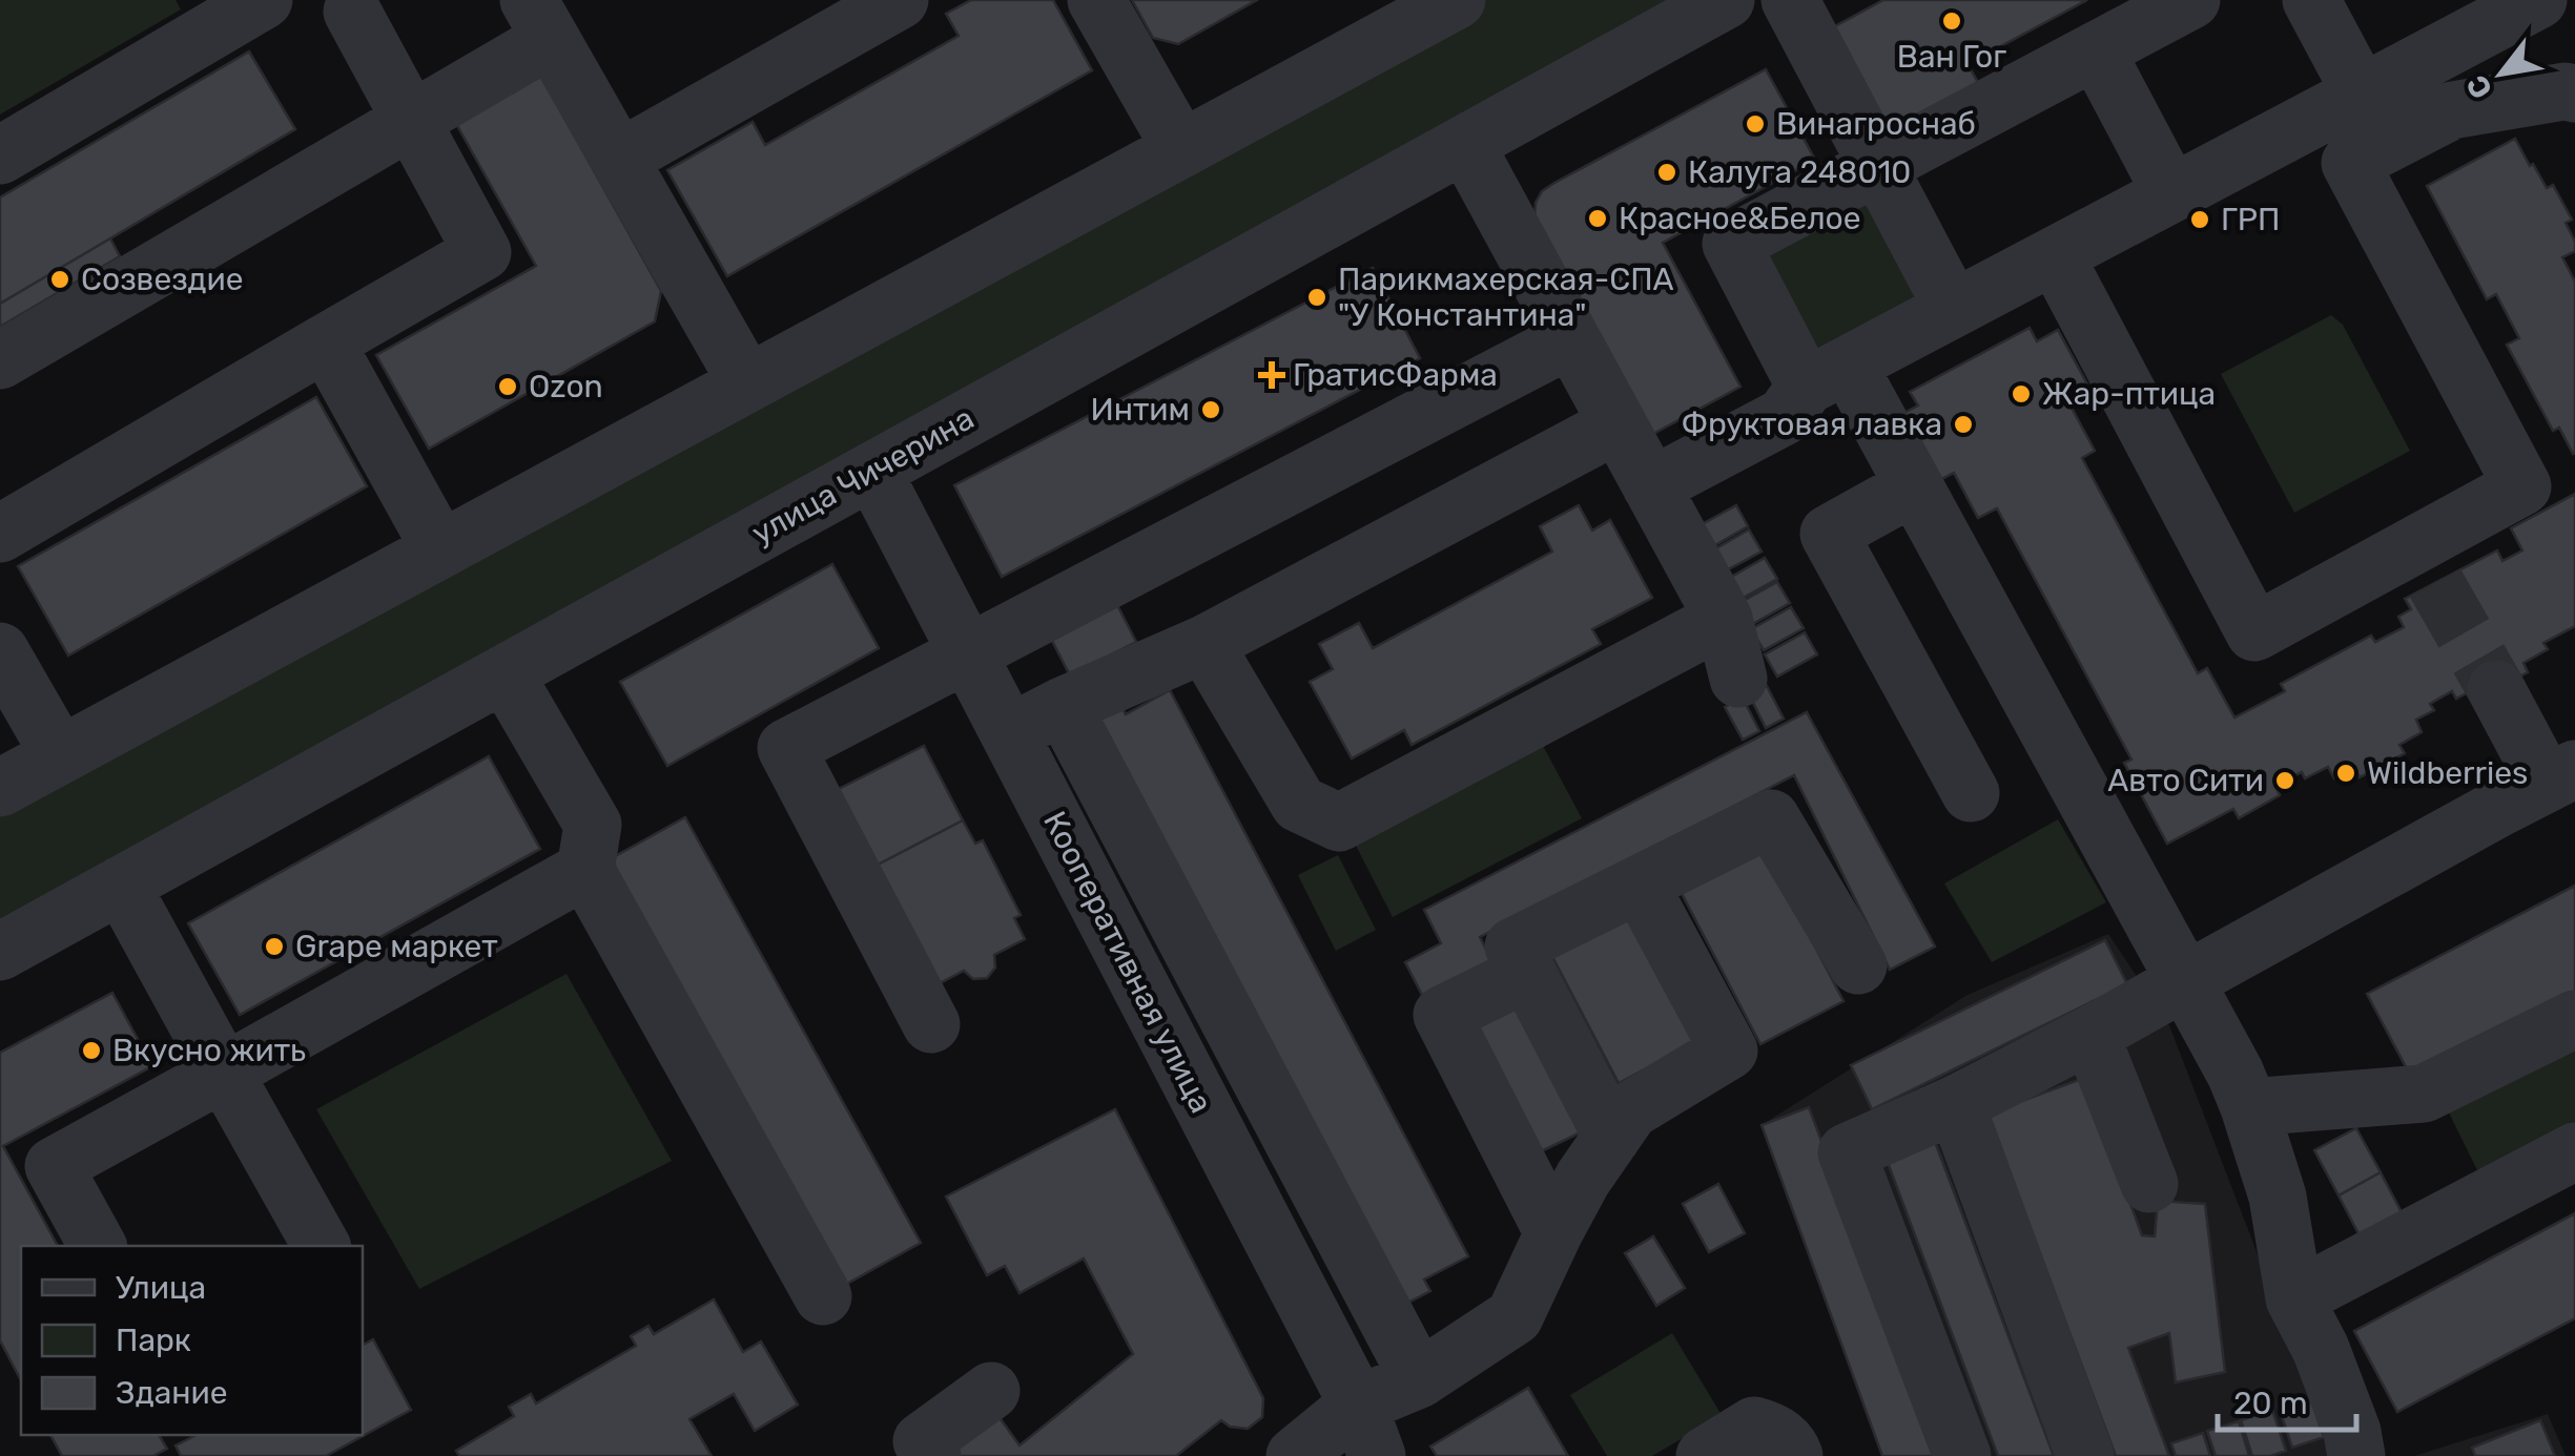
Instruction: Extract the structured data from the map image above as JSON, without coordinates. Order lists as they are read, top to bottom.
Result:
{
  "streets": {
    "street": ["улица Чичерина", "Кооперативная улица"]
  },
  "crossings": [
    ["улица Чичерина", "Кооперативная улица"]
  ],
  "places": {
    "other": [
      "Ван Гог",
      "Винагроснаб",
      "Калуга 248010",
      "Красное&Белое",
      "ГРП",
      "Созвездие",
      "Парикмахерская-СПА \"У Константина\"",
      "Ozon",
      "Жар-птица",
      "Интим",
      "Фруктовая лавка",
      "Wildberries",
      "Авто Сити",
      "Grape маркет",
      "Вкусно жить"
    ],
    "health": ["ГратисФарма"]
  },
  "legend": ["Улица", "Парк", "Здание"],
  "scale_bar": "20 m",
  "north": "bottom left"
}
